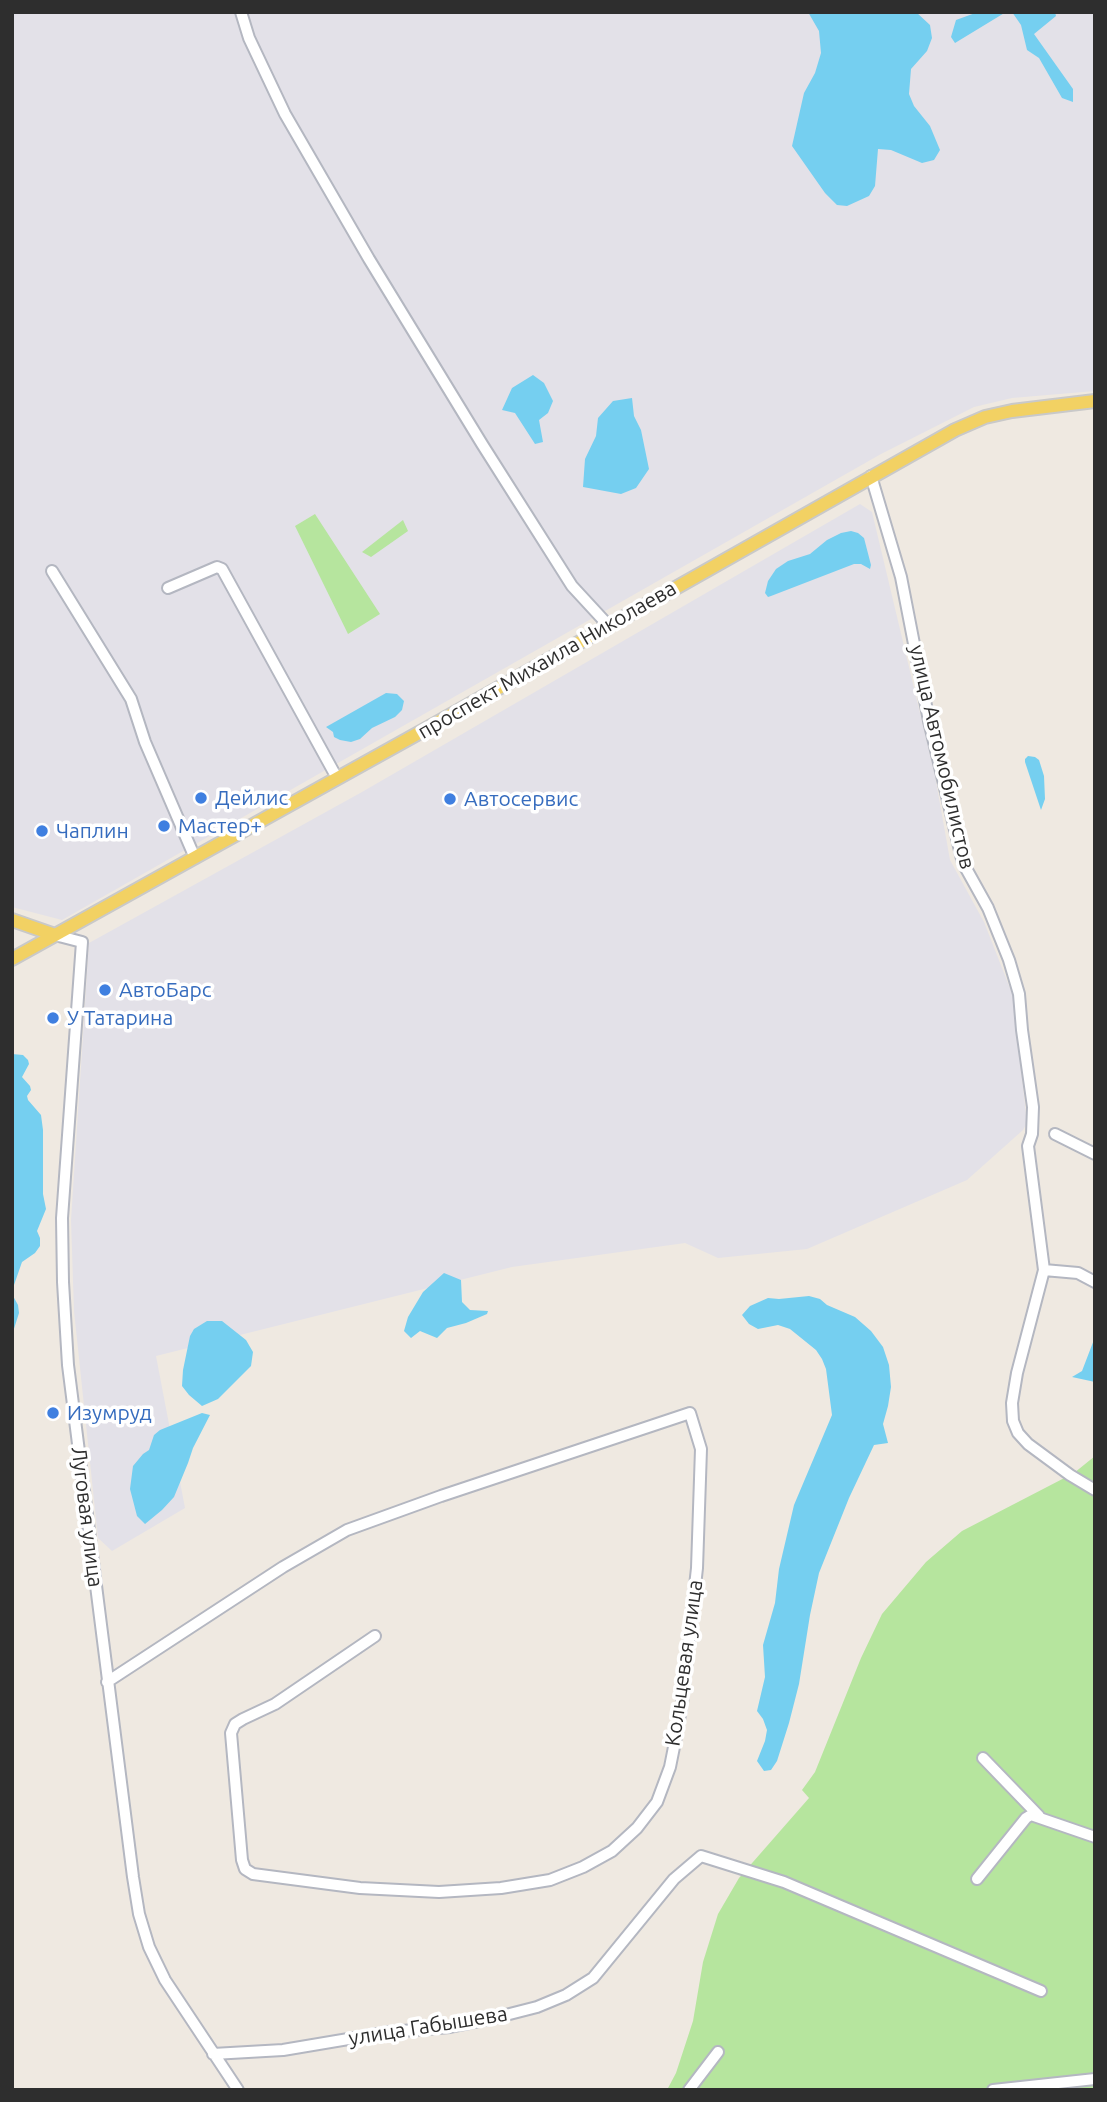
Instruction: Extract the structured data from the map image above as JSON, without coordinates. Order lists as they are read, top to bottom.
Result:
{
  "streets": {
    "main road": ["проспект Михаила Николаева"],
    "street": [
      "улица Автомобилистов",
      "Луговая улица",
      "Кольцевая улица",
      "улица Габышева"
    ]
  },
  "crossings": [
    ["проспект Михаила Николаева", "улица Автомобилистов"],
    ["проспект Михаила Николаева", "Луговая улица"],
    ["Луговая улица", "Кольцевая улица"],
    ["Луговая улица", "улица Габышева"]
  ],
  "places": [
    "Дейлис",
    "Автосервис",
    "Мастер+",
    "Чаплин",
    "АвтоБарс",
    "У Татарина",
    "Изумруд"
  ]
}
